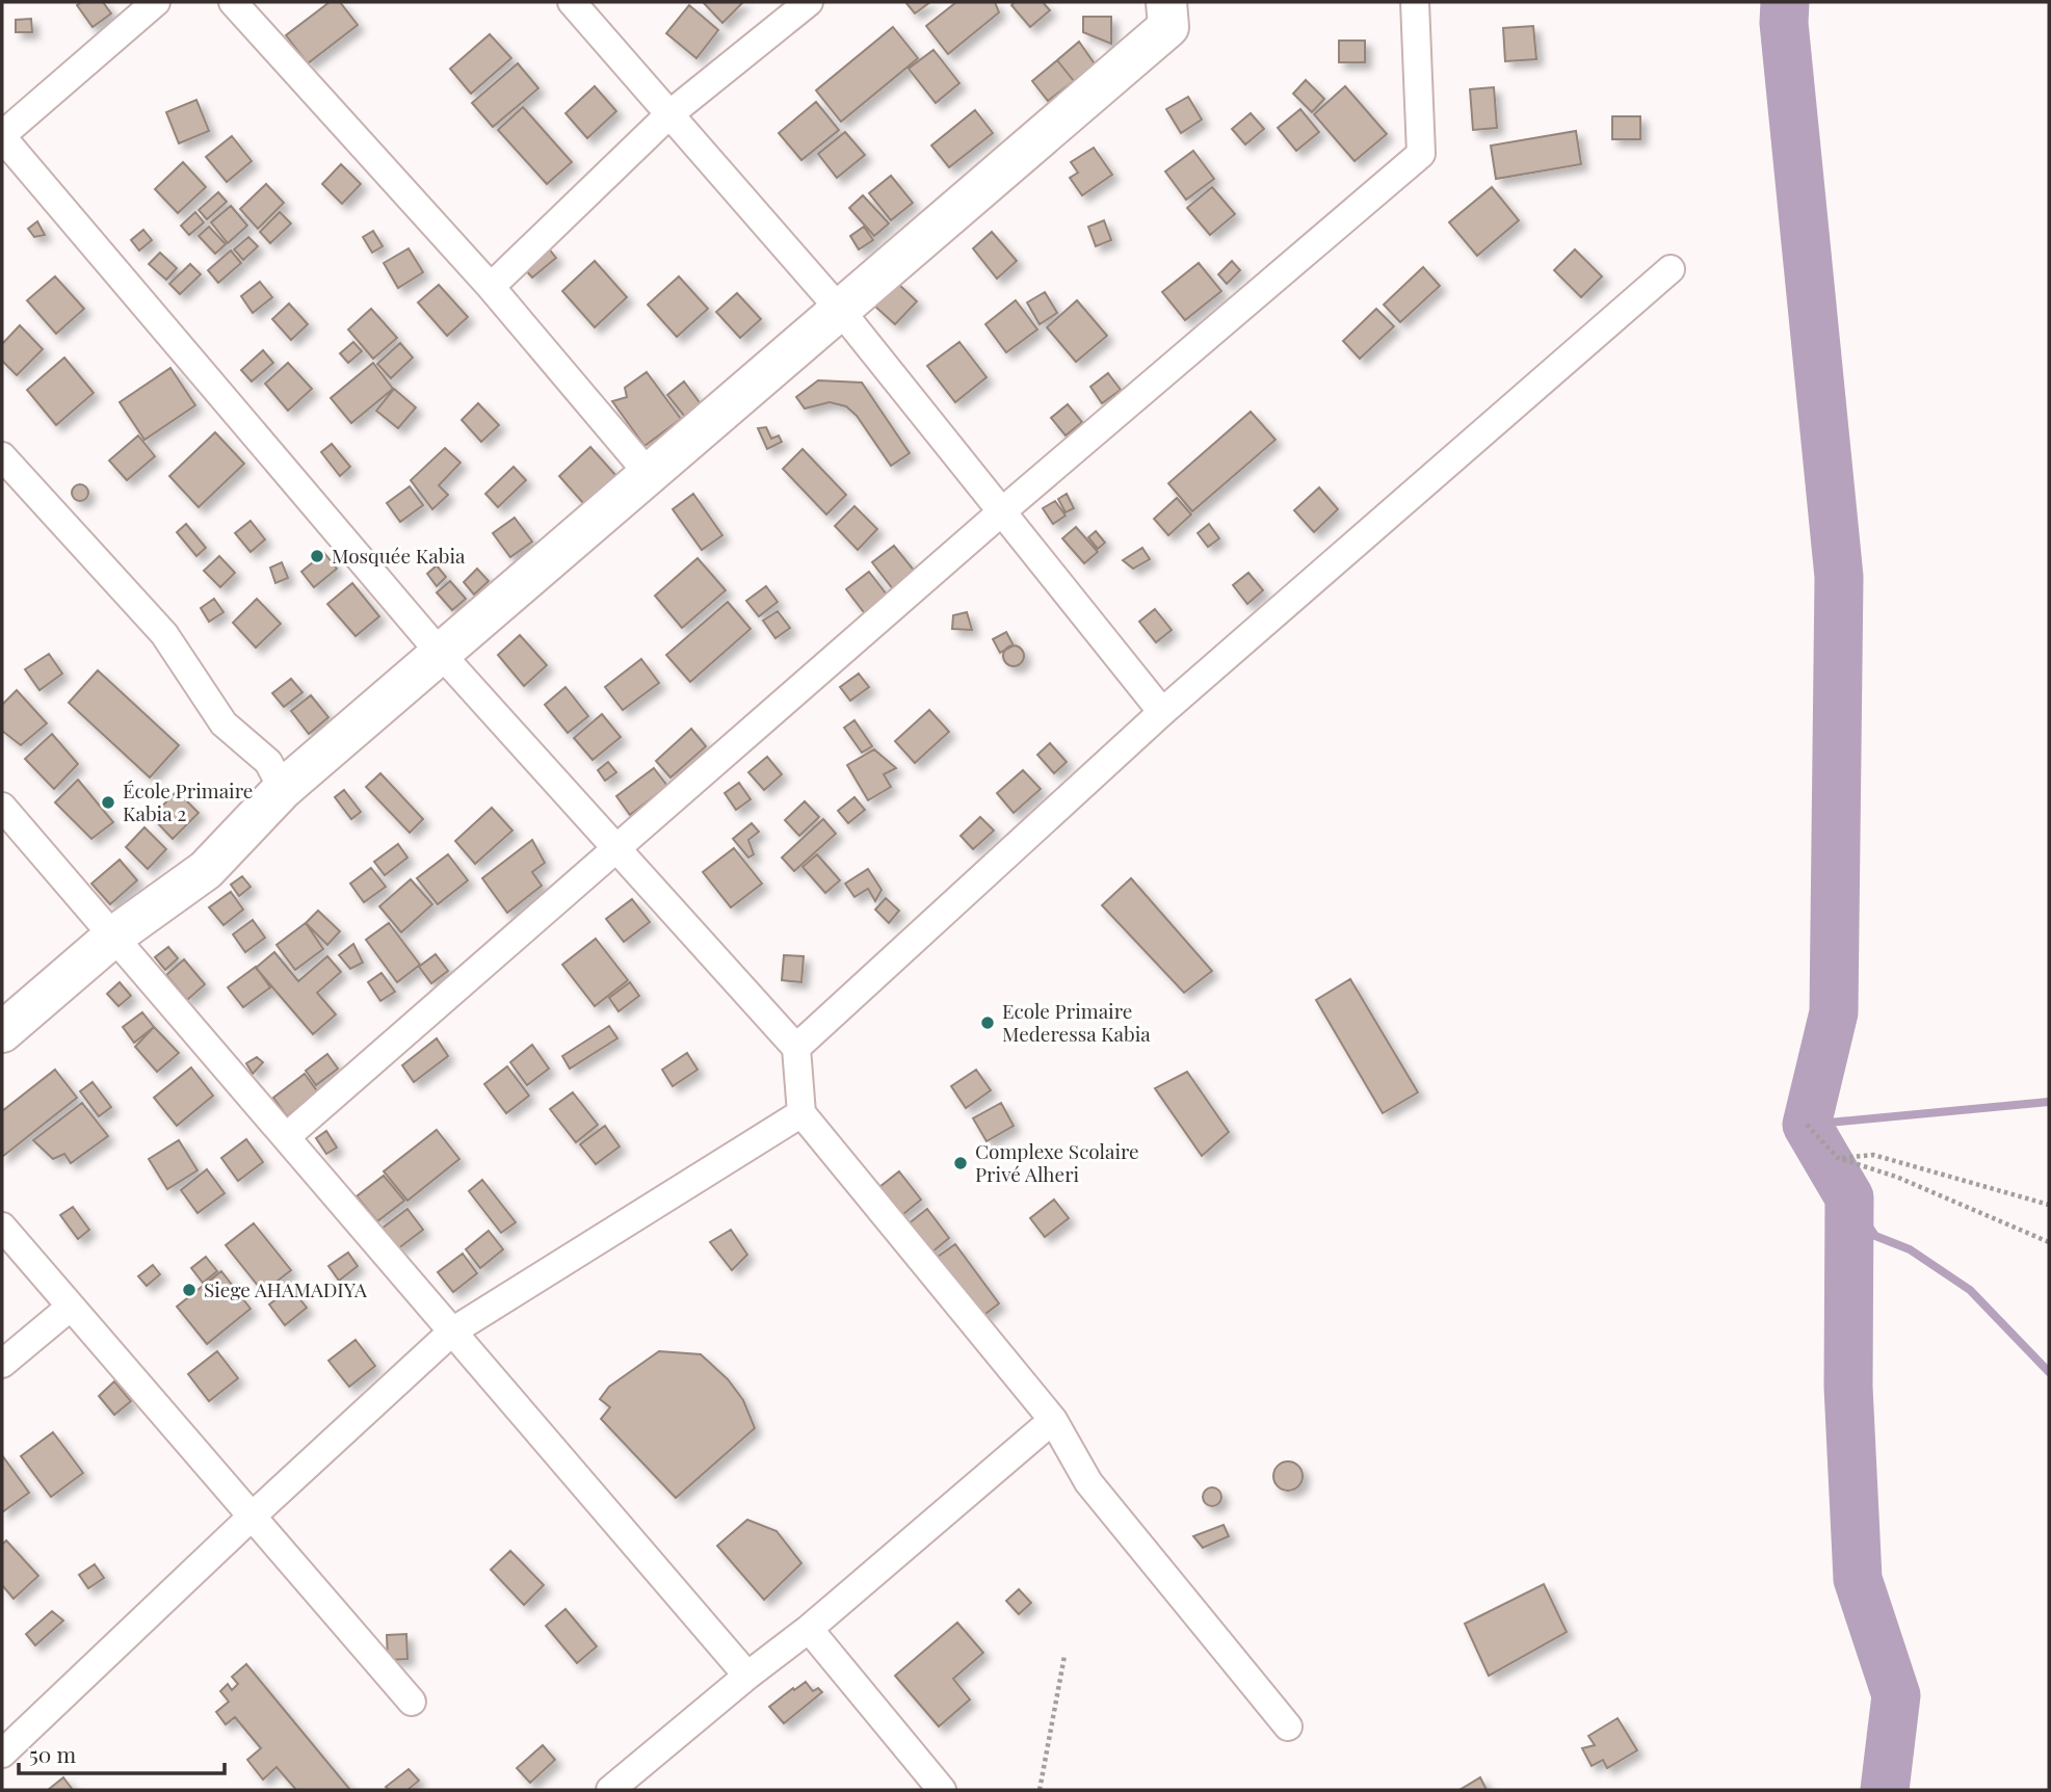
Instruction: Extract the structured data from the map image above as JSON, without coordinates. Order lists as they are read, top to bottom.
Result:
{
  "places": [
    "Mosquée Kabia",
    "École Primaire Kabia 2",
    "Ecole Primaire Mederessa Kabia",
    "Complexe Scolaire Privé Alheri",
    "Siege AHAMADIYA"
  ],
  "scale_bar": "50 m"
}
